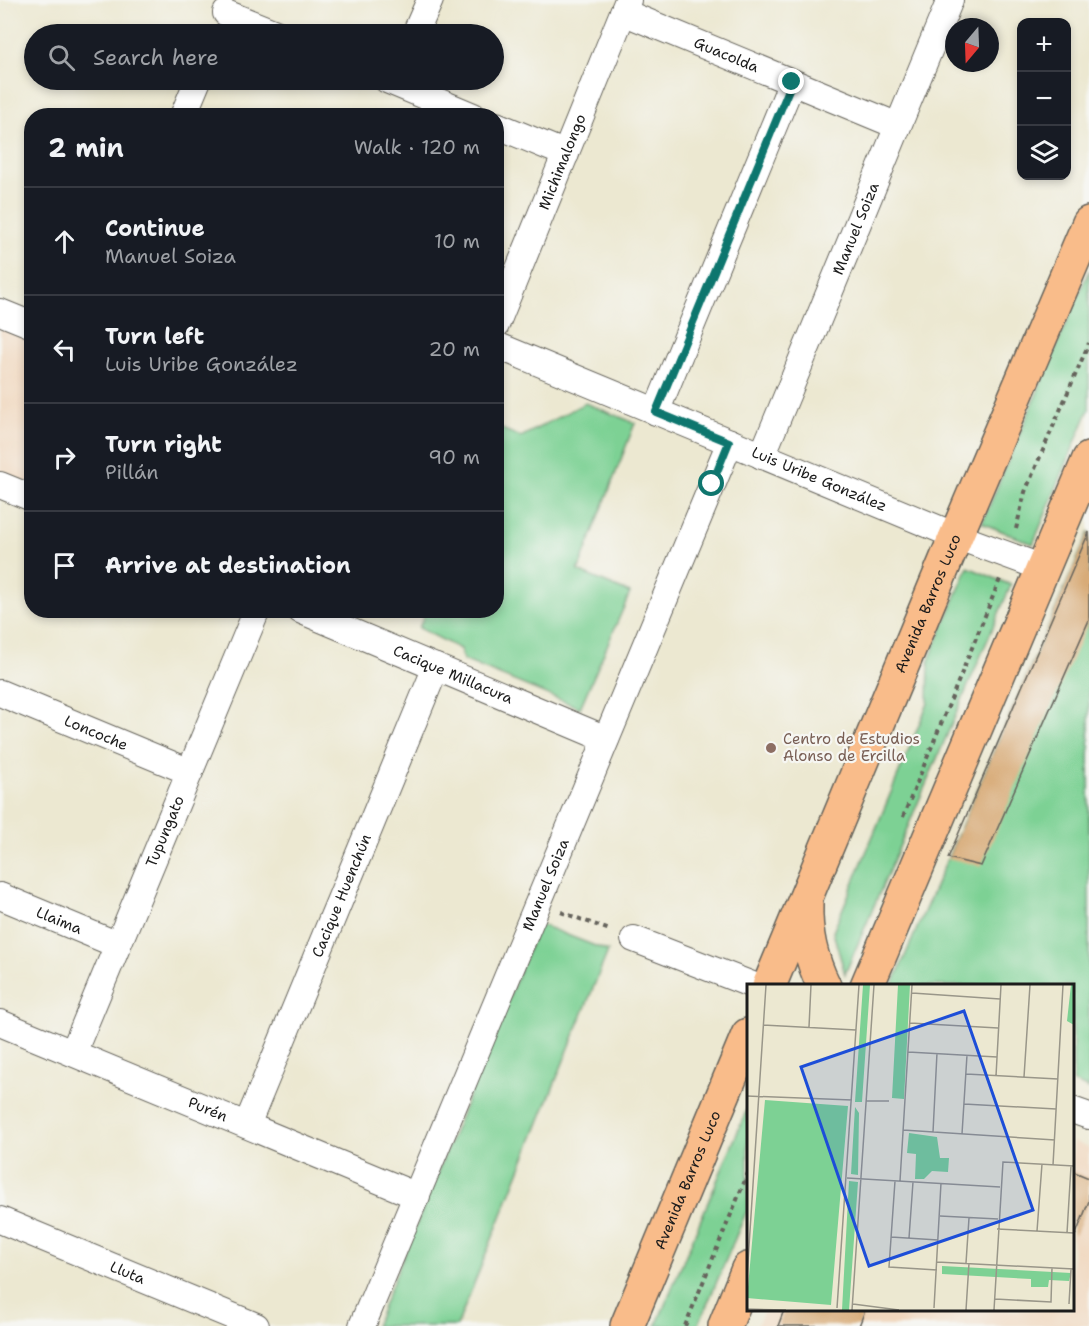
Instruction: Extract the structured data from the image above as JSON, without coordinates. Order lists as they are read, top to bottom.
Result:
{
  "streets": {
    "main road": ["Avenida Barros Luco"],
    "street": [
      "Guacolda",
      "Michimalongo",
      "Manuel Soiza",
      "Luis Uribe González",
      "Cacique Millacura",
      "Loncoche",
      "Tupungato",
      "Cacique Huenchún",
      "Llaima",
      "Purén",
      "Lluta"
    ]
  },
  "crossings": [
    ["Guacolda", "Michimalongo"],
    ["Guacolda", "Manuel Soiza"],
    ["Manuel Soiza", "Luis Uribe González"],
    ["Manuel Soiza", "Cacique Millacura"],
    ["Manuel Soiza", "Purén"],
    ["Luis Uribe González", "Avenida Barros Luco"],
    ["Cacique Millacura", "Cacique Huenchún"],
    ["Loncoche", "Tupungato"],
    ["Tupungato", "Llaima"],
    ["Tupungato", "Purén"],
    ["Cacique Huenchún", "Purén"]
  ],
  "places": ["Centro de Estudios Alonso de Ercilla"],
  "north": "bottom",
  "page": {
    "map_buttons": ["+", "−"],
    "search": "Search here",
    "heading": ["2 min", "Walk · 120 m"],
    "list": [
      ["Continue", "Manuel Soiza", "10 m"],
      ["Turn left", "Luis Uribe González", "20 m"],
      ["Turn right", "Pillán", "90 m"],
      "Arrive at destination"
    ]
  }
}
